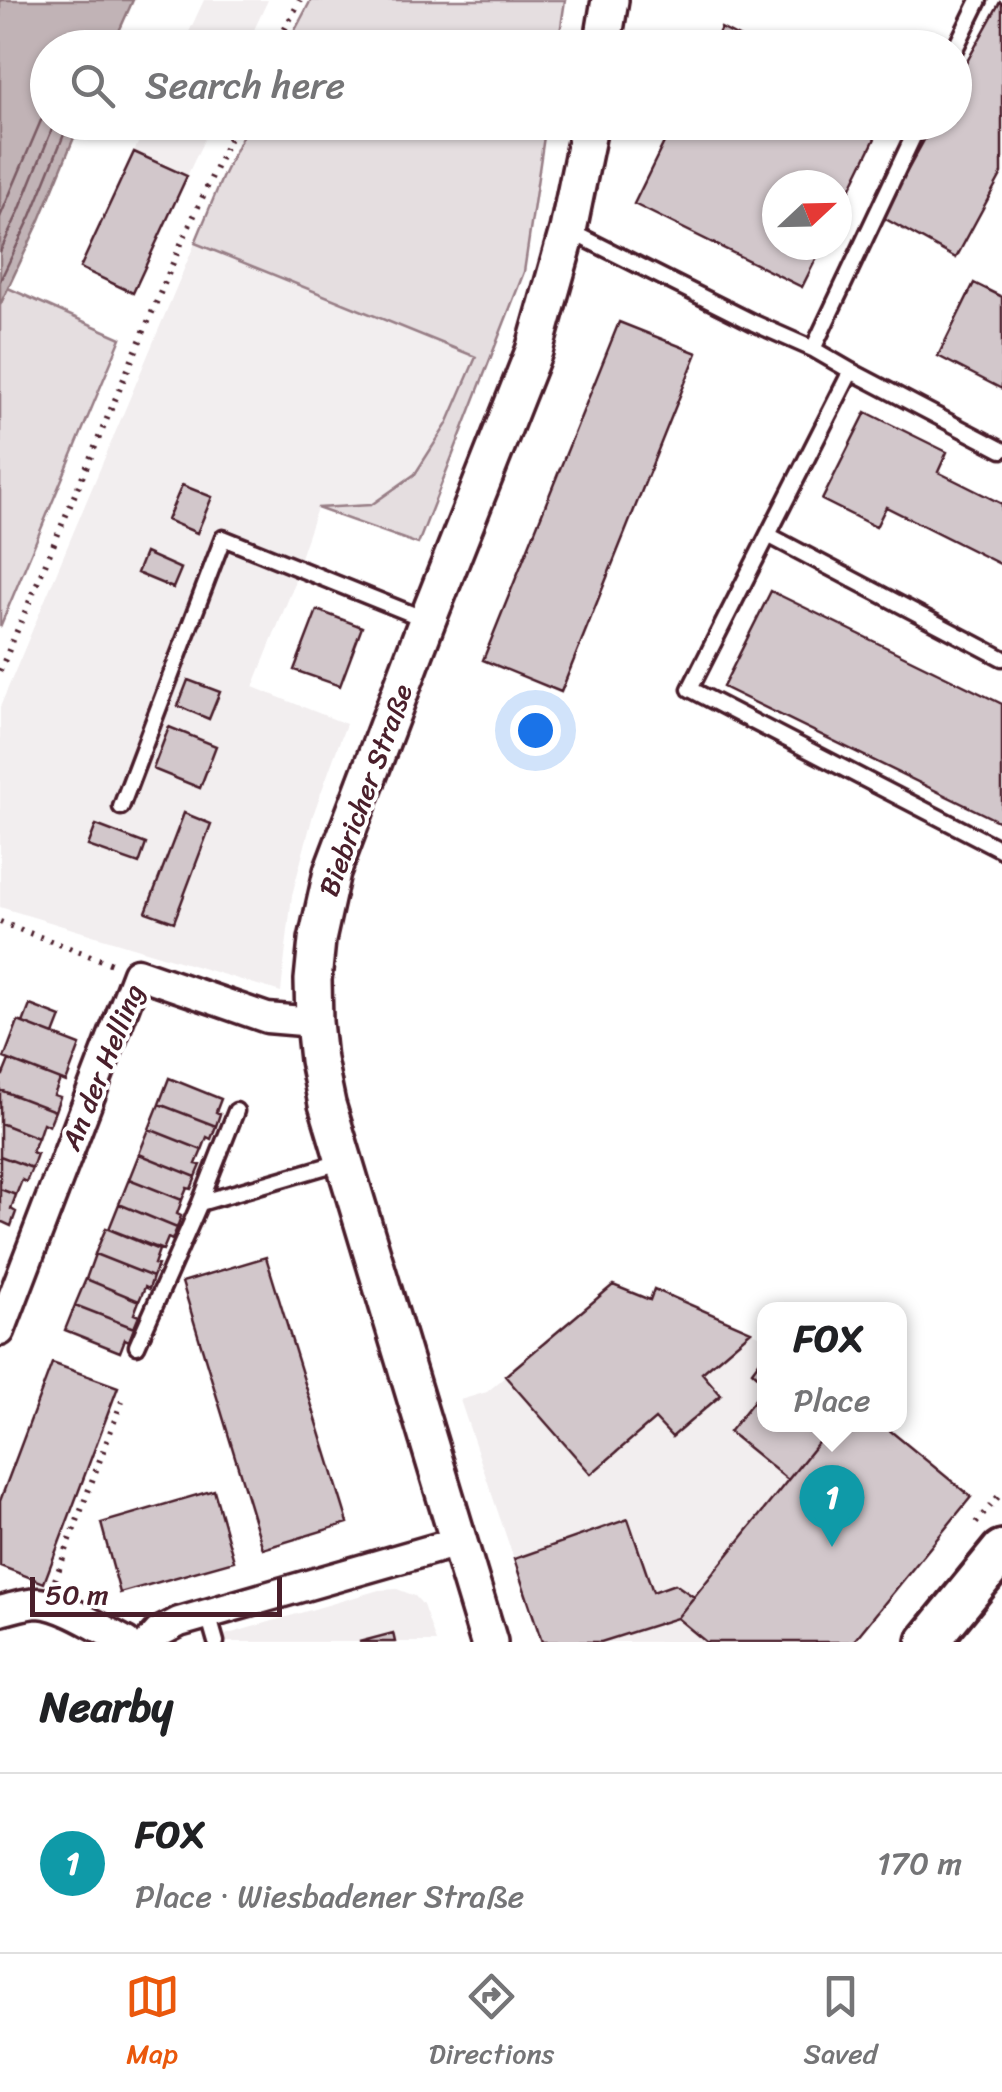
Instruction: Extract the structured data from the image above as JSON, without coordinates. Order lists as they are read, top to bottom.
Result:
{
  "streets": {
    "street": ["Biebricher Straße", "An der Helling"]
  },
  "crossings": [
    ["Biebricher Straße", "An der Helling"]
  ],
  "scale_bar": "50 m",
  "north": "right",
  "page": {
    "search": "Search here",
    "popup": ["FOX", "Place"],
    "pins": "1",
    "scale": "50 m",
    "heading": "Nearby",
    "list": [
      {
        "mark": "1",
        "name": "FOX",
        "note": "Place · Wiesbadener Straße",
        "value": "170 m"
      }
    ],
    "nav": ["Map", "Directions", "Saved"]
  }
}
